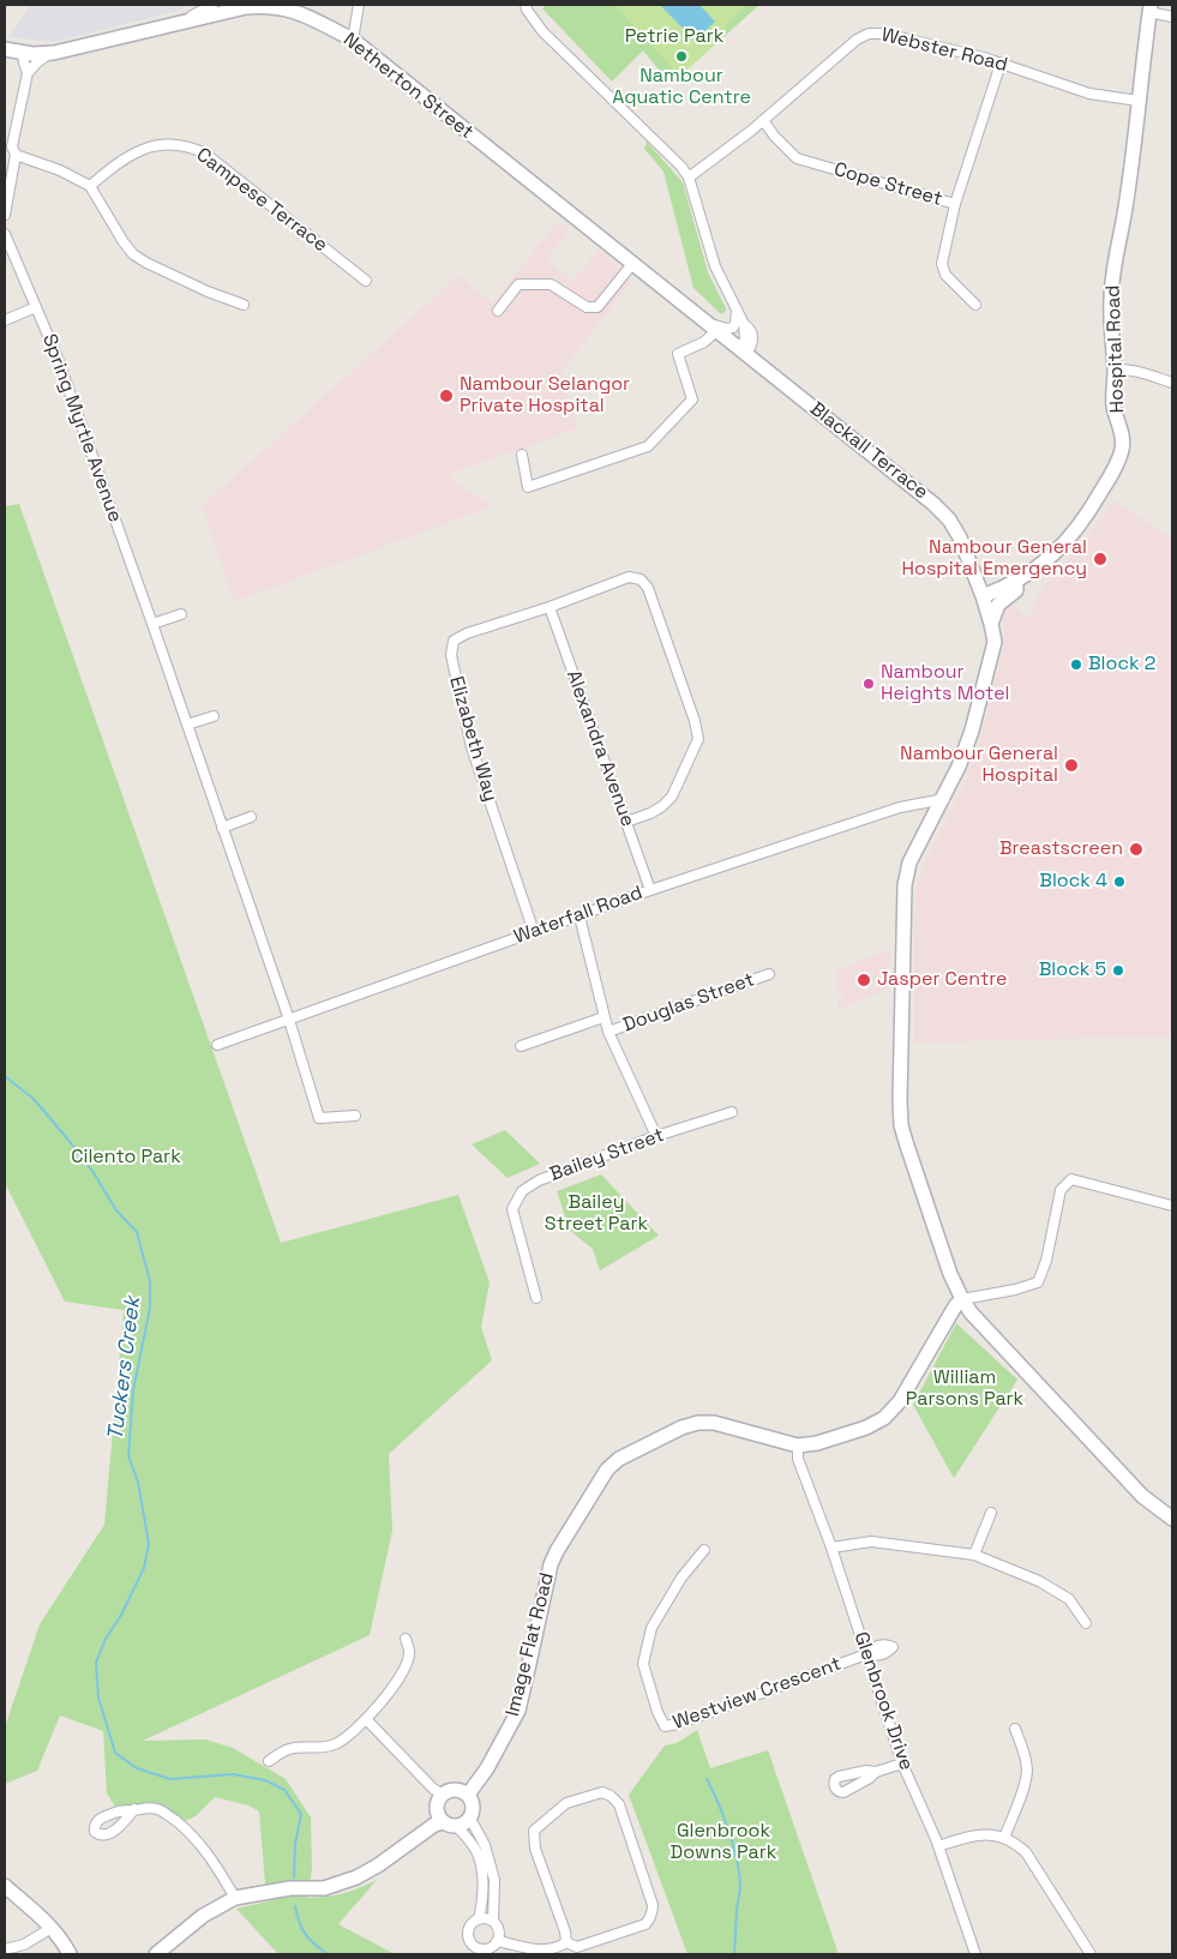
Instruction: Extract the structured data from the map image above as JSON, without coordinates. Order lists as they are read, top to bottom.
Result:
{
  "streets": {
    "main road": [
      "Netherton Street",
      "Hospital Road",
      "Blackall Terrace",
      "Image Flat Road"
    ],
    "street": [
      "Webster Road",
      "Cope Street",
      "Campese Terrace",
      "Spring Myrtle Avenue",
      "Elizabeth Way",
      "Alexandra Avenue",
      "Waterfall Road",
      "Douglas Street",
      "Bailey Street",
      "Westview Crescent",
      "Glenbrook Drive"
    ]
  },
  "crossings": [
    ["Webster Road", "Cope Street"],
    ["Webster Road", "Hospital Road"],
    ["Netherton Street", "Blackall Terrace"],
    ["Hospital Road", "Blackall Terrace"],
    ["Spring Myrtle Avenue", "Waterfall Road"],
    ["Blackall Terrace", "Waterfall Road"],
    ["Blackall Terrace", "Image Flat Road"],
    ["Elizabeth Way", "Alexandra Avenue"],
    ["Elizabeth Way", "Waterfall Road"],
    ["Alexandra Avenue", "Waterfall Road"],
    ["Image Flat Road", "Glenbrook Drive"],
    ["Westview Crescent", "Glenbrook Drive"]
  ],
  "water": ["Tuckers Creek"],
  "parks": [
    "Petrie Park",
    "Cilento Park",
    "Bailey Street Park",
    "William Parsons Park",
    "Glenbrook Downs Park"
  ],
  "places": [
    "Nambour Aquatic Centre",
    "Nambour Selangor Private Hospital",
    "Nambour General Hospital Emergency",
    "Block 2",
    "Nambour Heights Motel",
    "Nambour General Hospital",
    "Breastscreen",
    "Block 4",
    "Block 5",
    "Jasper Centre"
  ]
}
